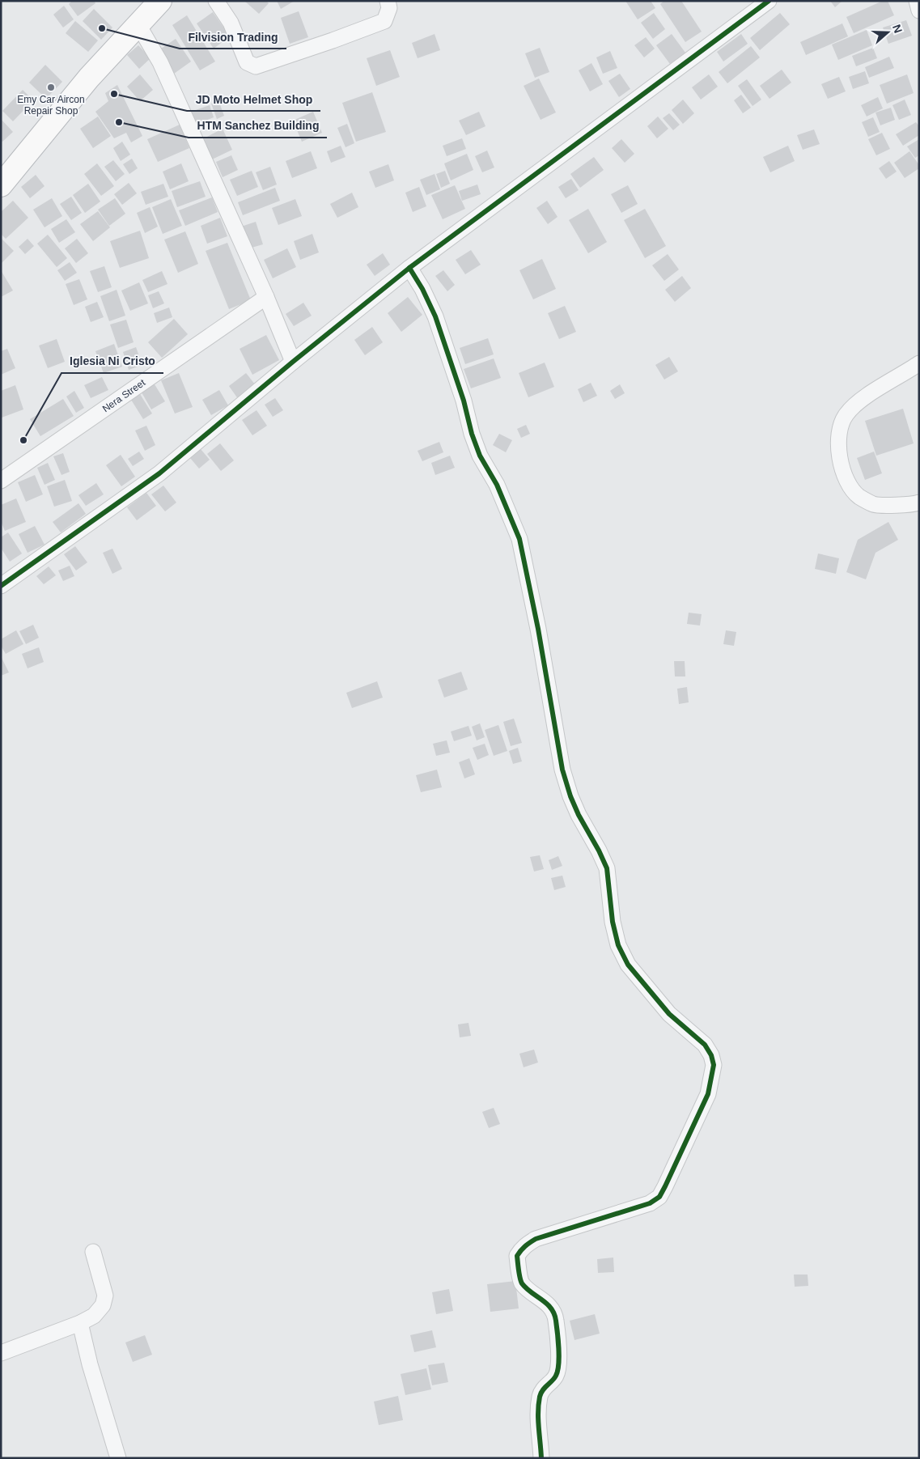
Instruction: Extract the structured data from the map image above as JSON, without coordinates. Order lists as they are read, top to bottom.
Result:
{
  "streets": {
    "street": ["Nera Street"]
  },
  "places": [
    "Filvision Trading",
    "Emy Car Aircon Repair Shop",
    "JD Moto Helmet Shop",
    "HTM Sanchez Building",
    "Iglesia Ni Cristo"
  ],
  "north": "right"
}
